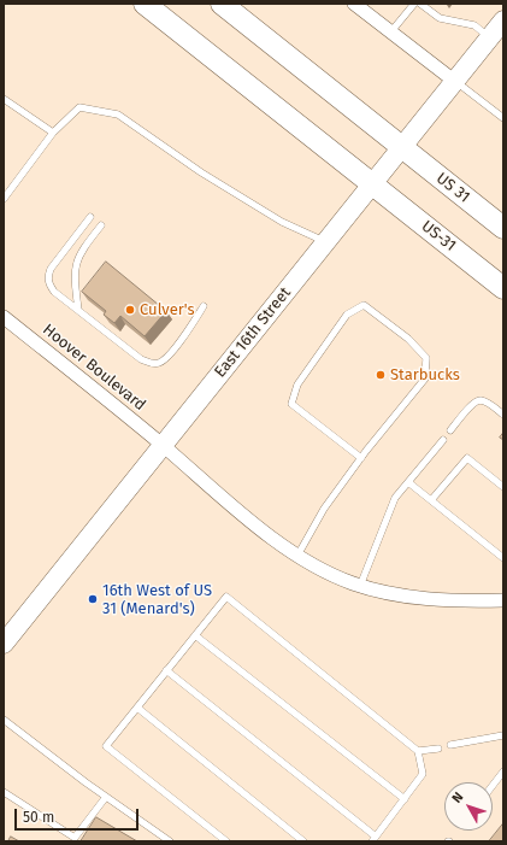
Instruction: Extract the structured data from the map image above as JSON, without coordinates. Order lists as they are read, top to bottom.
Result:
{
  "streets": {
    "highway": ["US 31", "US-31"],
    "main road": ["East 16th Street"],
    "street": ["Hoover Boulevard"]
  },
  "crossings": [
    ["US 31", "East 16th Street"],
    ["US-31", "East 16th Street"],
    ["East 16th Street", "Hoover Boulevard"]
  ],
  "places": ["Culver's", "Starbucks", "16th West of US 31 (Menard's)"],
  "scale_bar": "50 m",
  "north": "top left"
}
